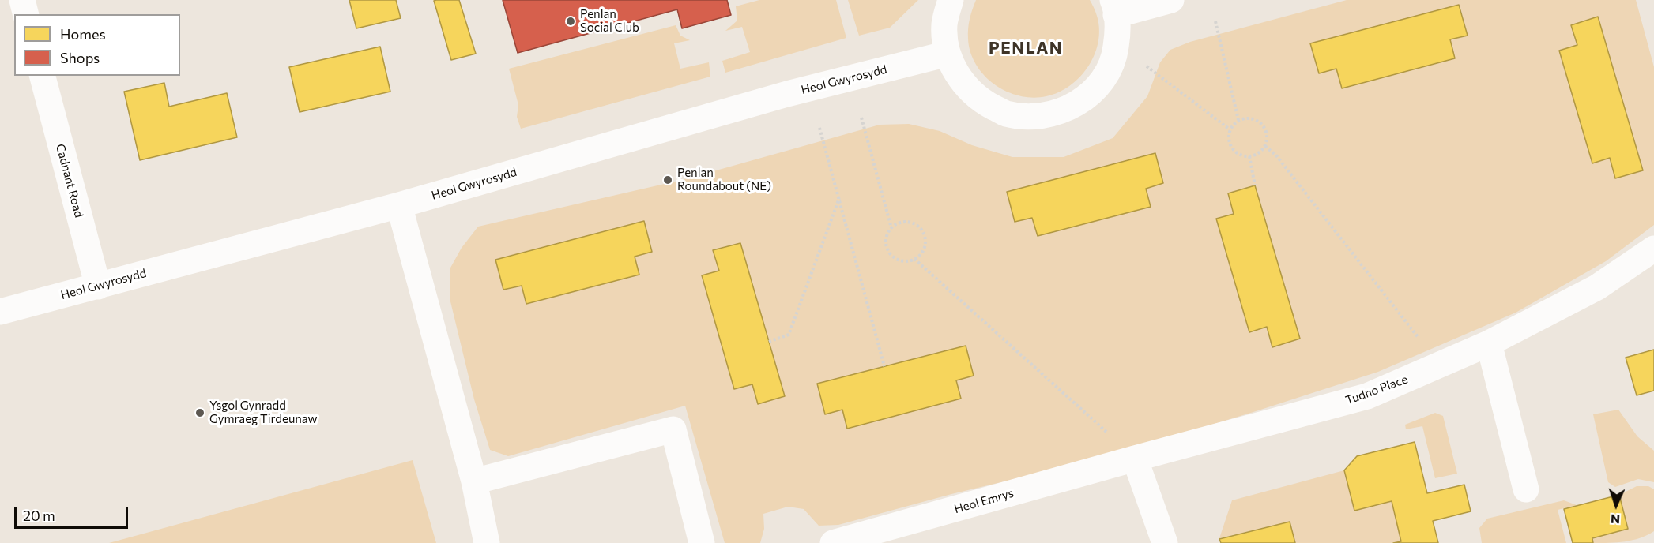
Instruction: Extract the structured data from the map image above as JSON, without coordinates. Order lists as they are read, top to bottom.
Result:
{
  "streets": {
    "street": [
      "Heol Gwyrosydd",
      "Cadnant Road",
      "Tudno Place",
      "Heol Emrys"
    ]
  },
  "crossings": [
    ["Heol Gwyrosydd", "Cadnant Road"],
    ["Tudno Place", "Heol Emrys"]
  ],
  "districts": ["PENLAN"],
  "places": ["Penlan Social Club", "Penlan Roundabout (NE)", "Ysgol Gynradd Gymraeg Tirdeunaw"],
  "legend": ["Homes", "Shops"],
  "scale_bar": "20 m",
  "north": "bottom"
}
